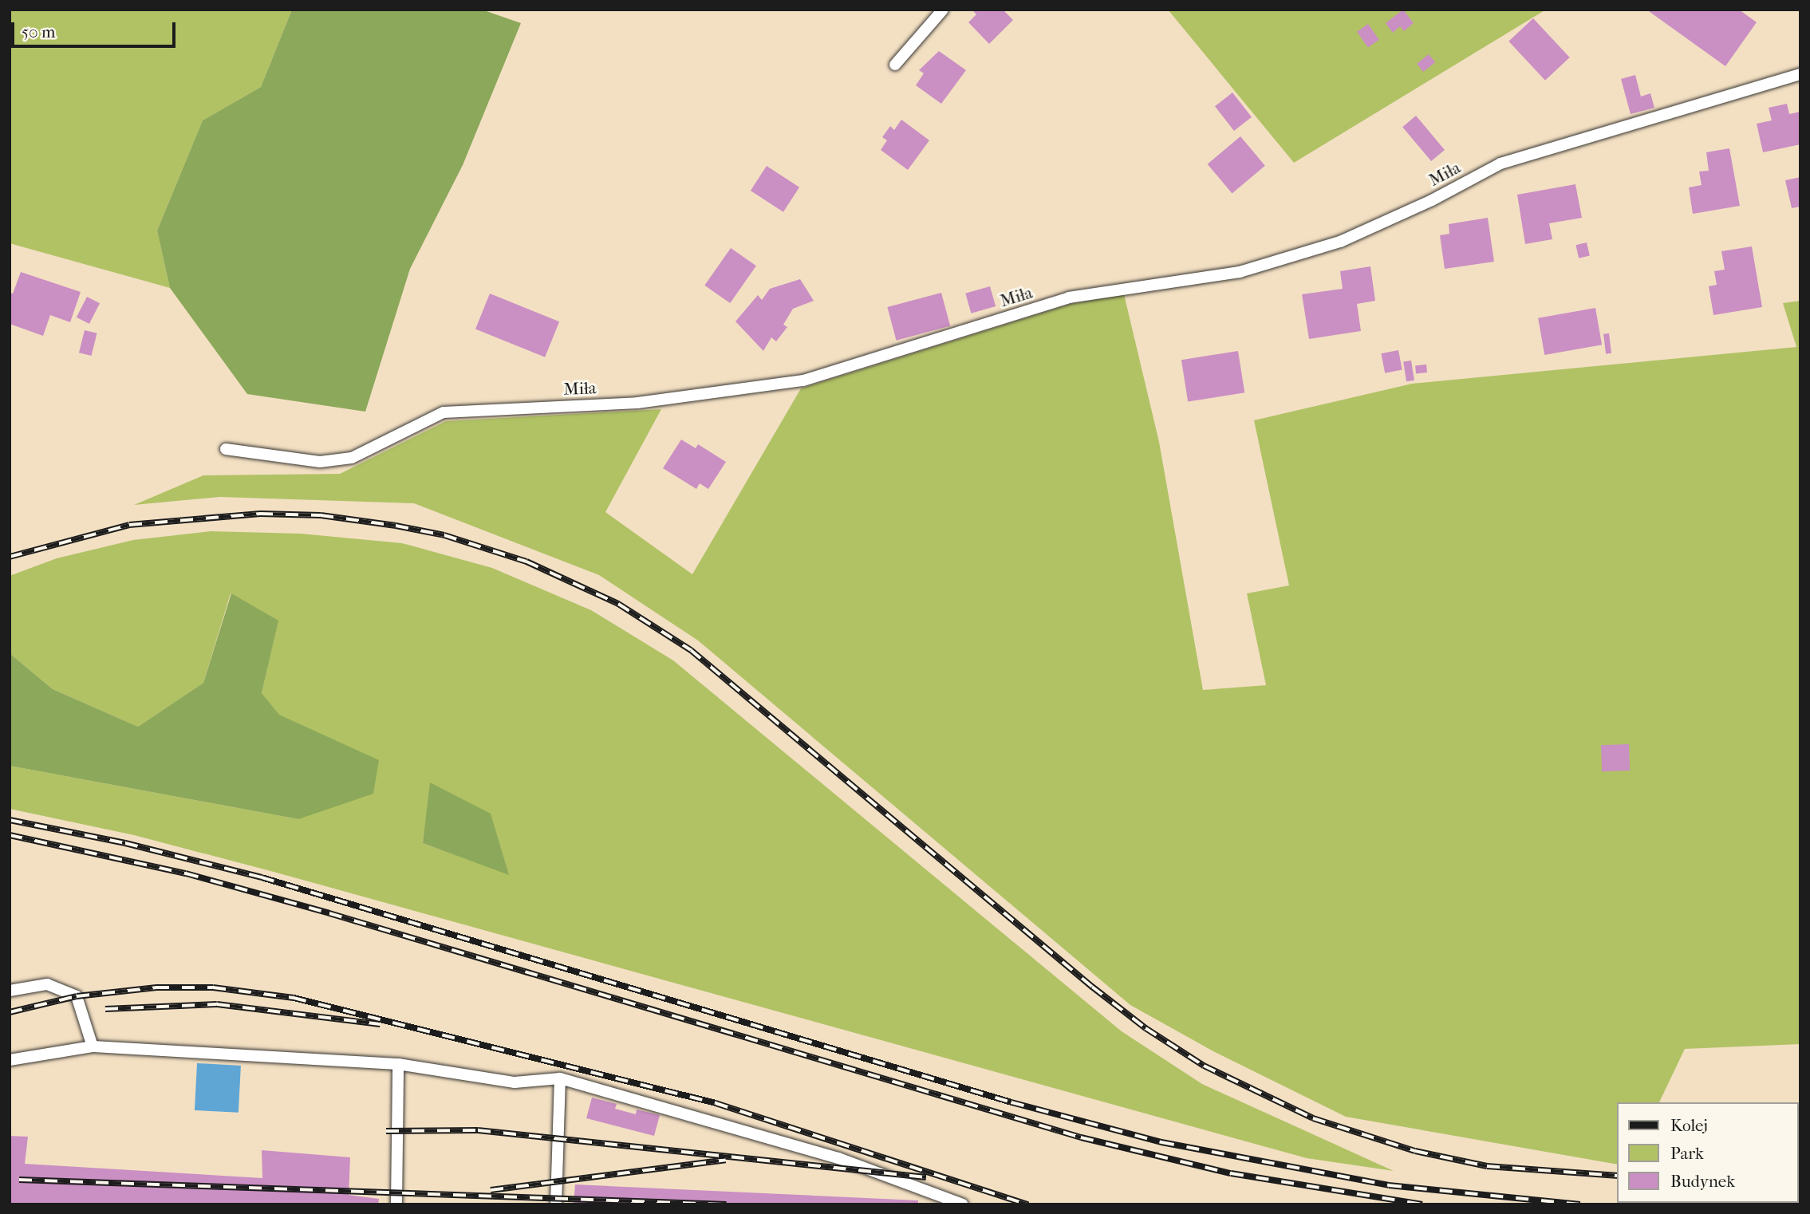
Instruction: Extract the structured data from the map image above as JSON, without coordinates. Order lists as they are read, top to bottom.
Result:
{
  "streets": {
    "lane": ["Miła"]
  },
  "legend": ["Kolej", "Park", "Budynek"],
  "scale_bar": "50 m"
}
